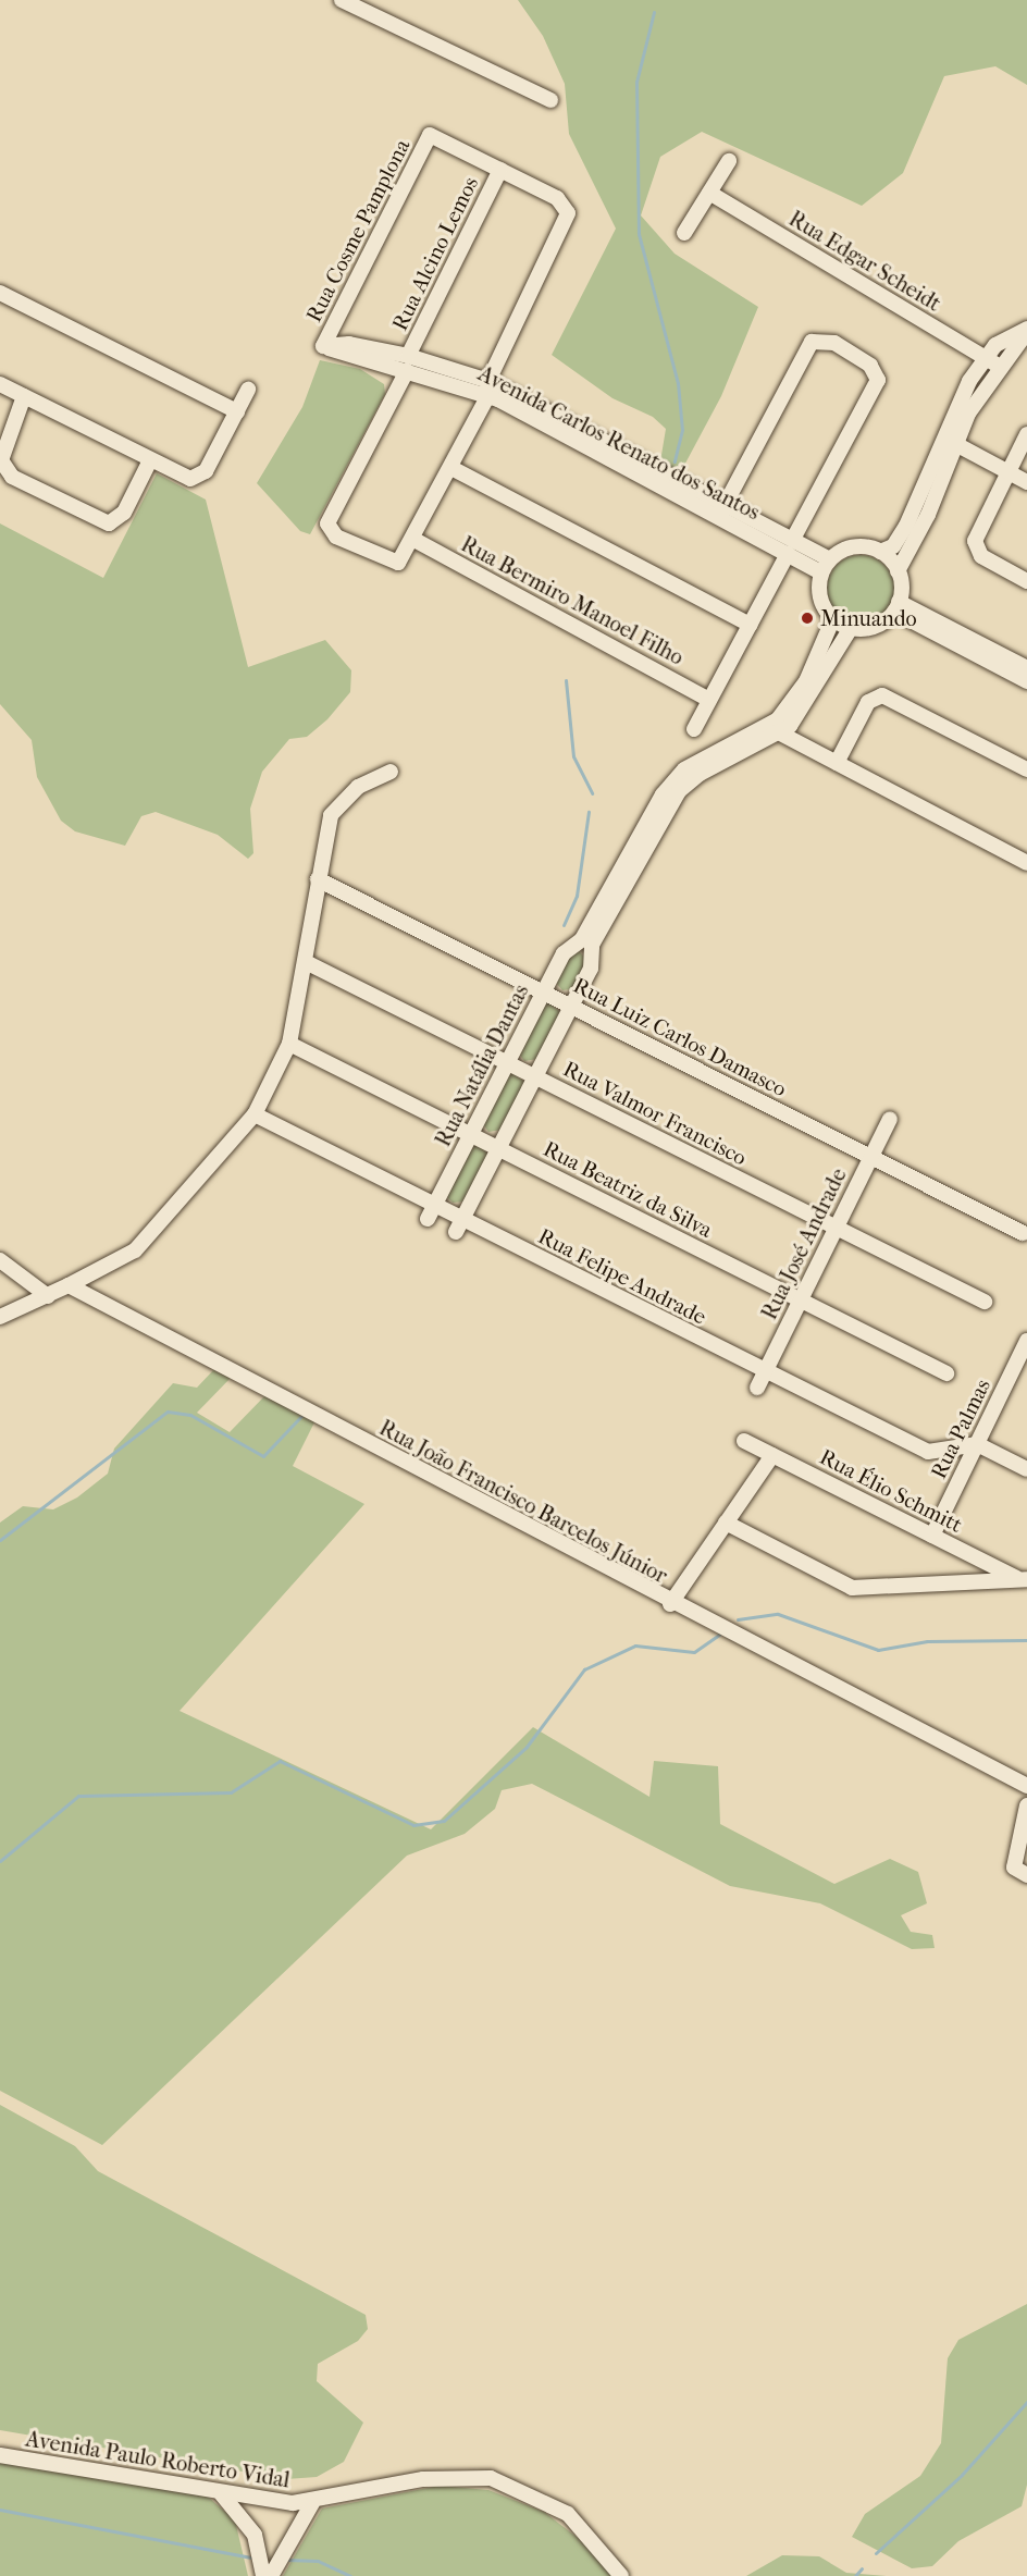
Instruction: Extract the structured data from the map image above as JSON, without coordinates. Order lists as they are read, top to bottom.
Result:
{
  "streets": {
    "street": [
      "Rua Cosme Pamplona",
      "Rua Alcino Lemos",
      "Rua Edgar Scheidt",
      "Avenida Carlos Renato dos Santos",
      "Rua Bermiro Manoel Filho",
      "Rua Luiz Carlos Damasco",
      "Rua Natália Dantas",
      "Rua Valmor Francisco",
      "Rua Beatriz da Silva",
      "Rua José Andrade",
      "Rua Felipe Andrade",
      "Rua Palmas",
      "Rua Élio Schmitt",
      "Rua João Francisco Barcelos Júnior",
      "Avenida Paulo Roberto Vidal"
    ]
  },
  "crossings": [
    ["Rua Cosme Pamplona", "Rua Alcino Lemos"],
    ["Rua Cosme Pamplona", "Avenida Carlos Renato dos Santos"],
    ["Rua Alcino Lemos", "Avenida Carlos Renato dos Santos"],
    ["Rua Alcino Lemos", "Rua Bermiro Manoel Filho"],
    ["Rua Luiz Carlos Damasco", "Rua Natália Dantas"],
    ["Rua Luiz Carlos Damasco", "Rua José Andrade"],
    ["Rua Natália Dantas", "Rua Valmor Francisco"],
    ["Rua Natália Dantas", "Rua Beatriz da Silva"],
    ["Rua Natália Dantas", "Rua Felipe Andrade"],
    ["Rua Valmor Francisco", "Rua José Andrade"],
    ["Rua Beatriz da Silva", "Rua José Andrade"],
    ["Rua José Andrade", "Rua Felipe Andrade"],
    ["Rua Felipe Andrade", "Rua Palmas"],
    ["Rua Palmas", "Rua Élio Schmitt"]
  ],
  "places": ["Minuando"]
}
